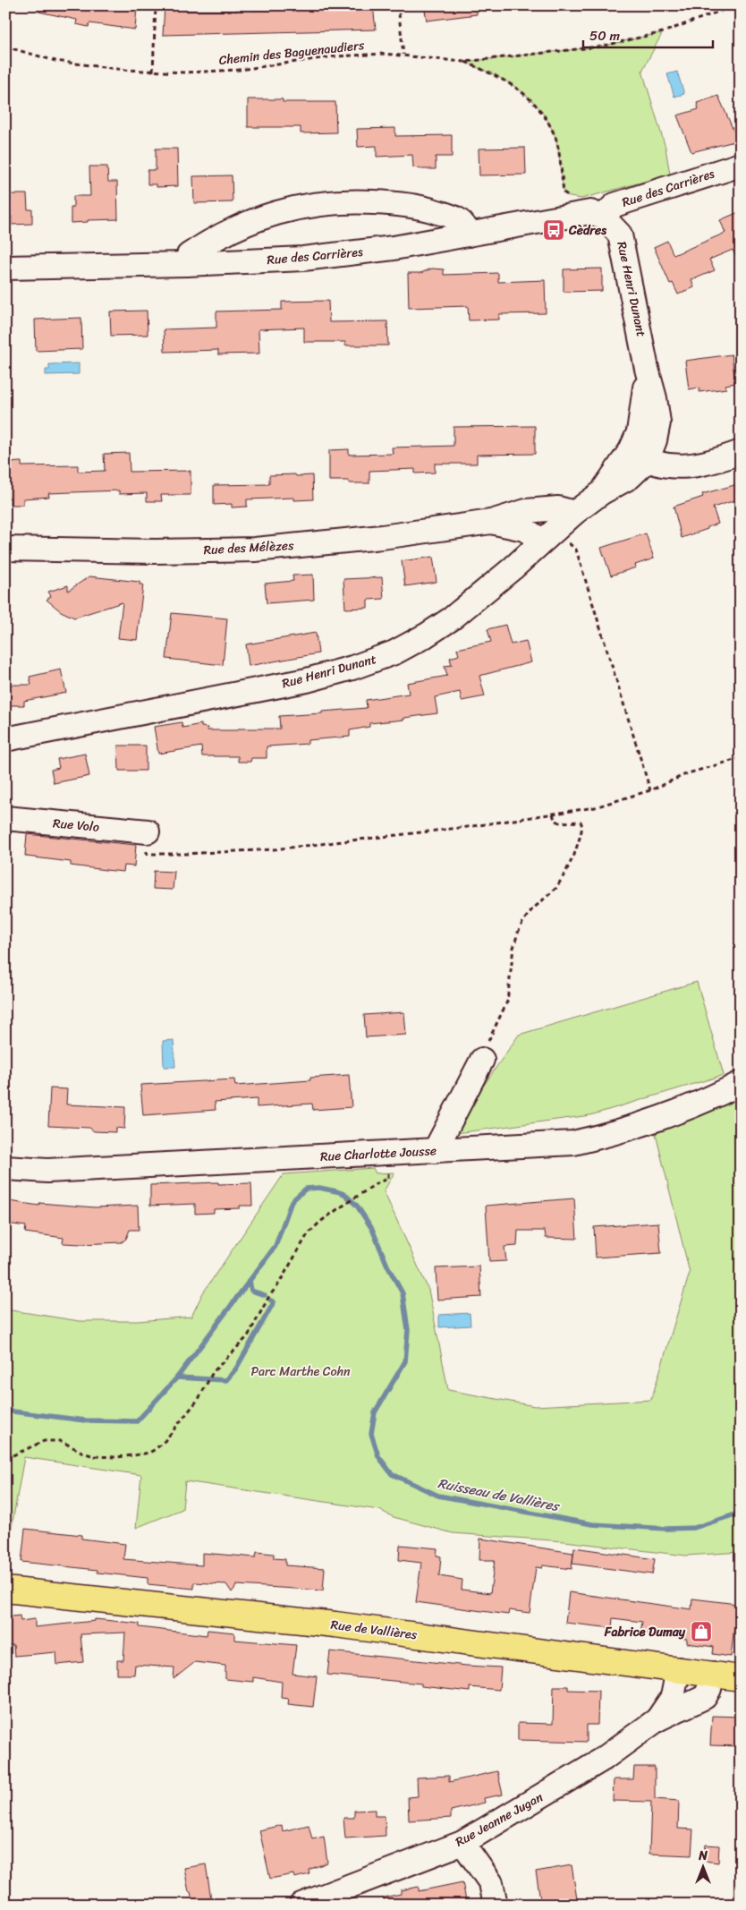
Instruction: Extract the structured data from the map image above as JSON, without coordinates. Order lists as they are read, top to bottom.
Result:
{
  "streets": {
    "main road": ["Rue de Vallières"],
    "street": [
      "Rue des Carrières",
      "Rue Henri Dunant",
      "Rue des Mélèzes",
      "Rue Volo",
      "Rue Charlotte Jousse",
      "Rue Jeanne Jugan"
    ],
    "path": ["Chemin des Baguenaudiers"]
  },
  "crossings": [
    ["Rue des Carrières", "Rue Henri Dunant"],
    ["Rue Henri Dunant", "Rue des Mélèzes"],
    ["Rue de Vallières", "Rue Jeanne Jugan"]
  ],
  "water": ["Ruisseau de Vallières"],
  "parks": ["Parc Marthe Cohn"],
  "places": {
    "bus stop": ["Cèdres"],
    "shop": ["Fabrice Dumay"]
  },
  "scale_bar": "50 m",
  "north": "top"
}
